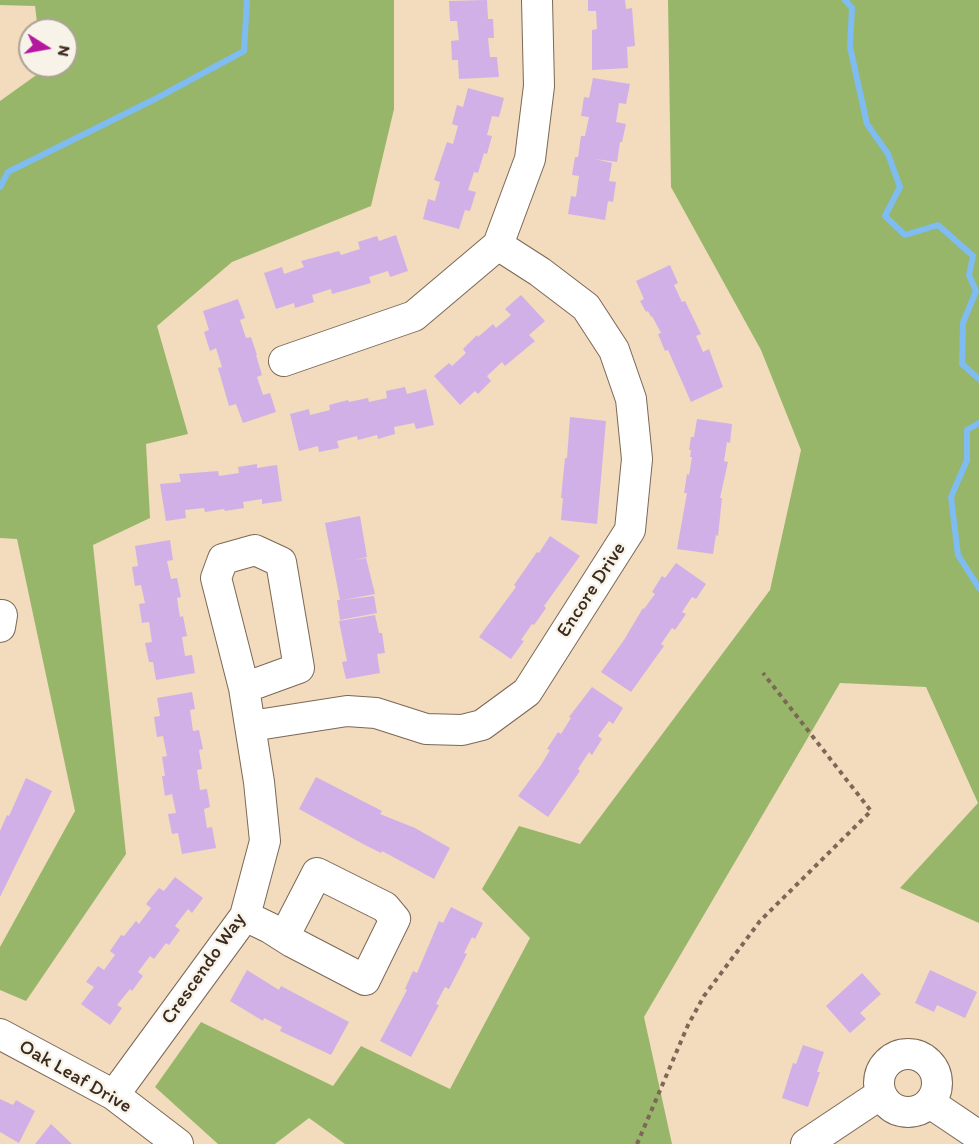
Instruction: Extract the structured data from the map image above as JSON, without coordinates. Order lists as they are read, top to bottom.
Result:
{
  "streets": {
    "street": ["Encore Drive", "Crescendo Way", "Oak Leaf Drive"]
  },
  "crossings": [
    ["Encore Drive", "Crescendo Way"],
    ["Crescendo Way", "Oak Leaf Drive"]
  ],
  "north": "right"
}
